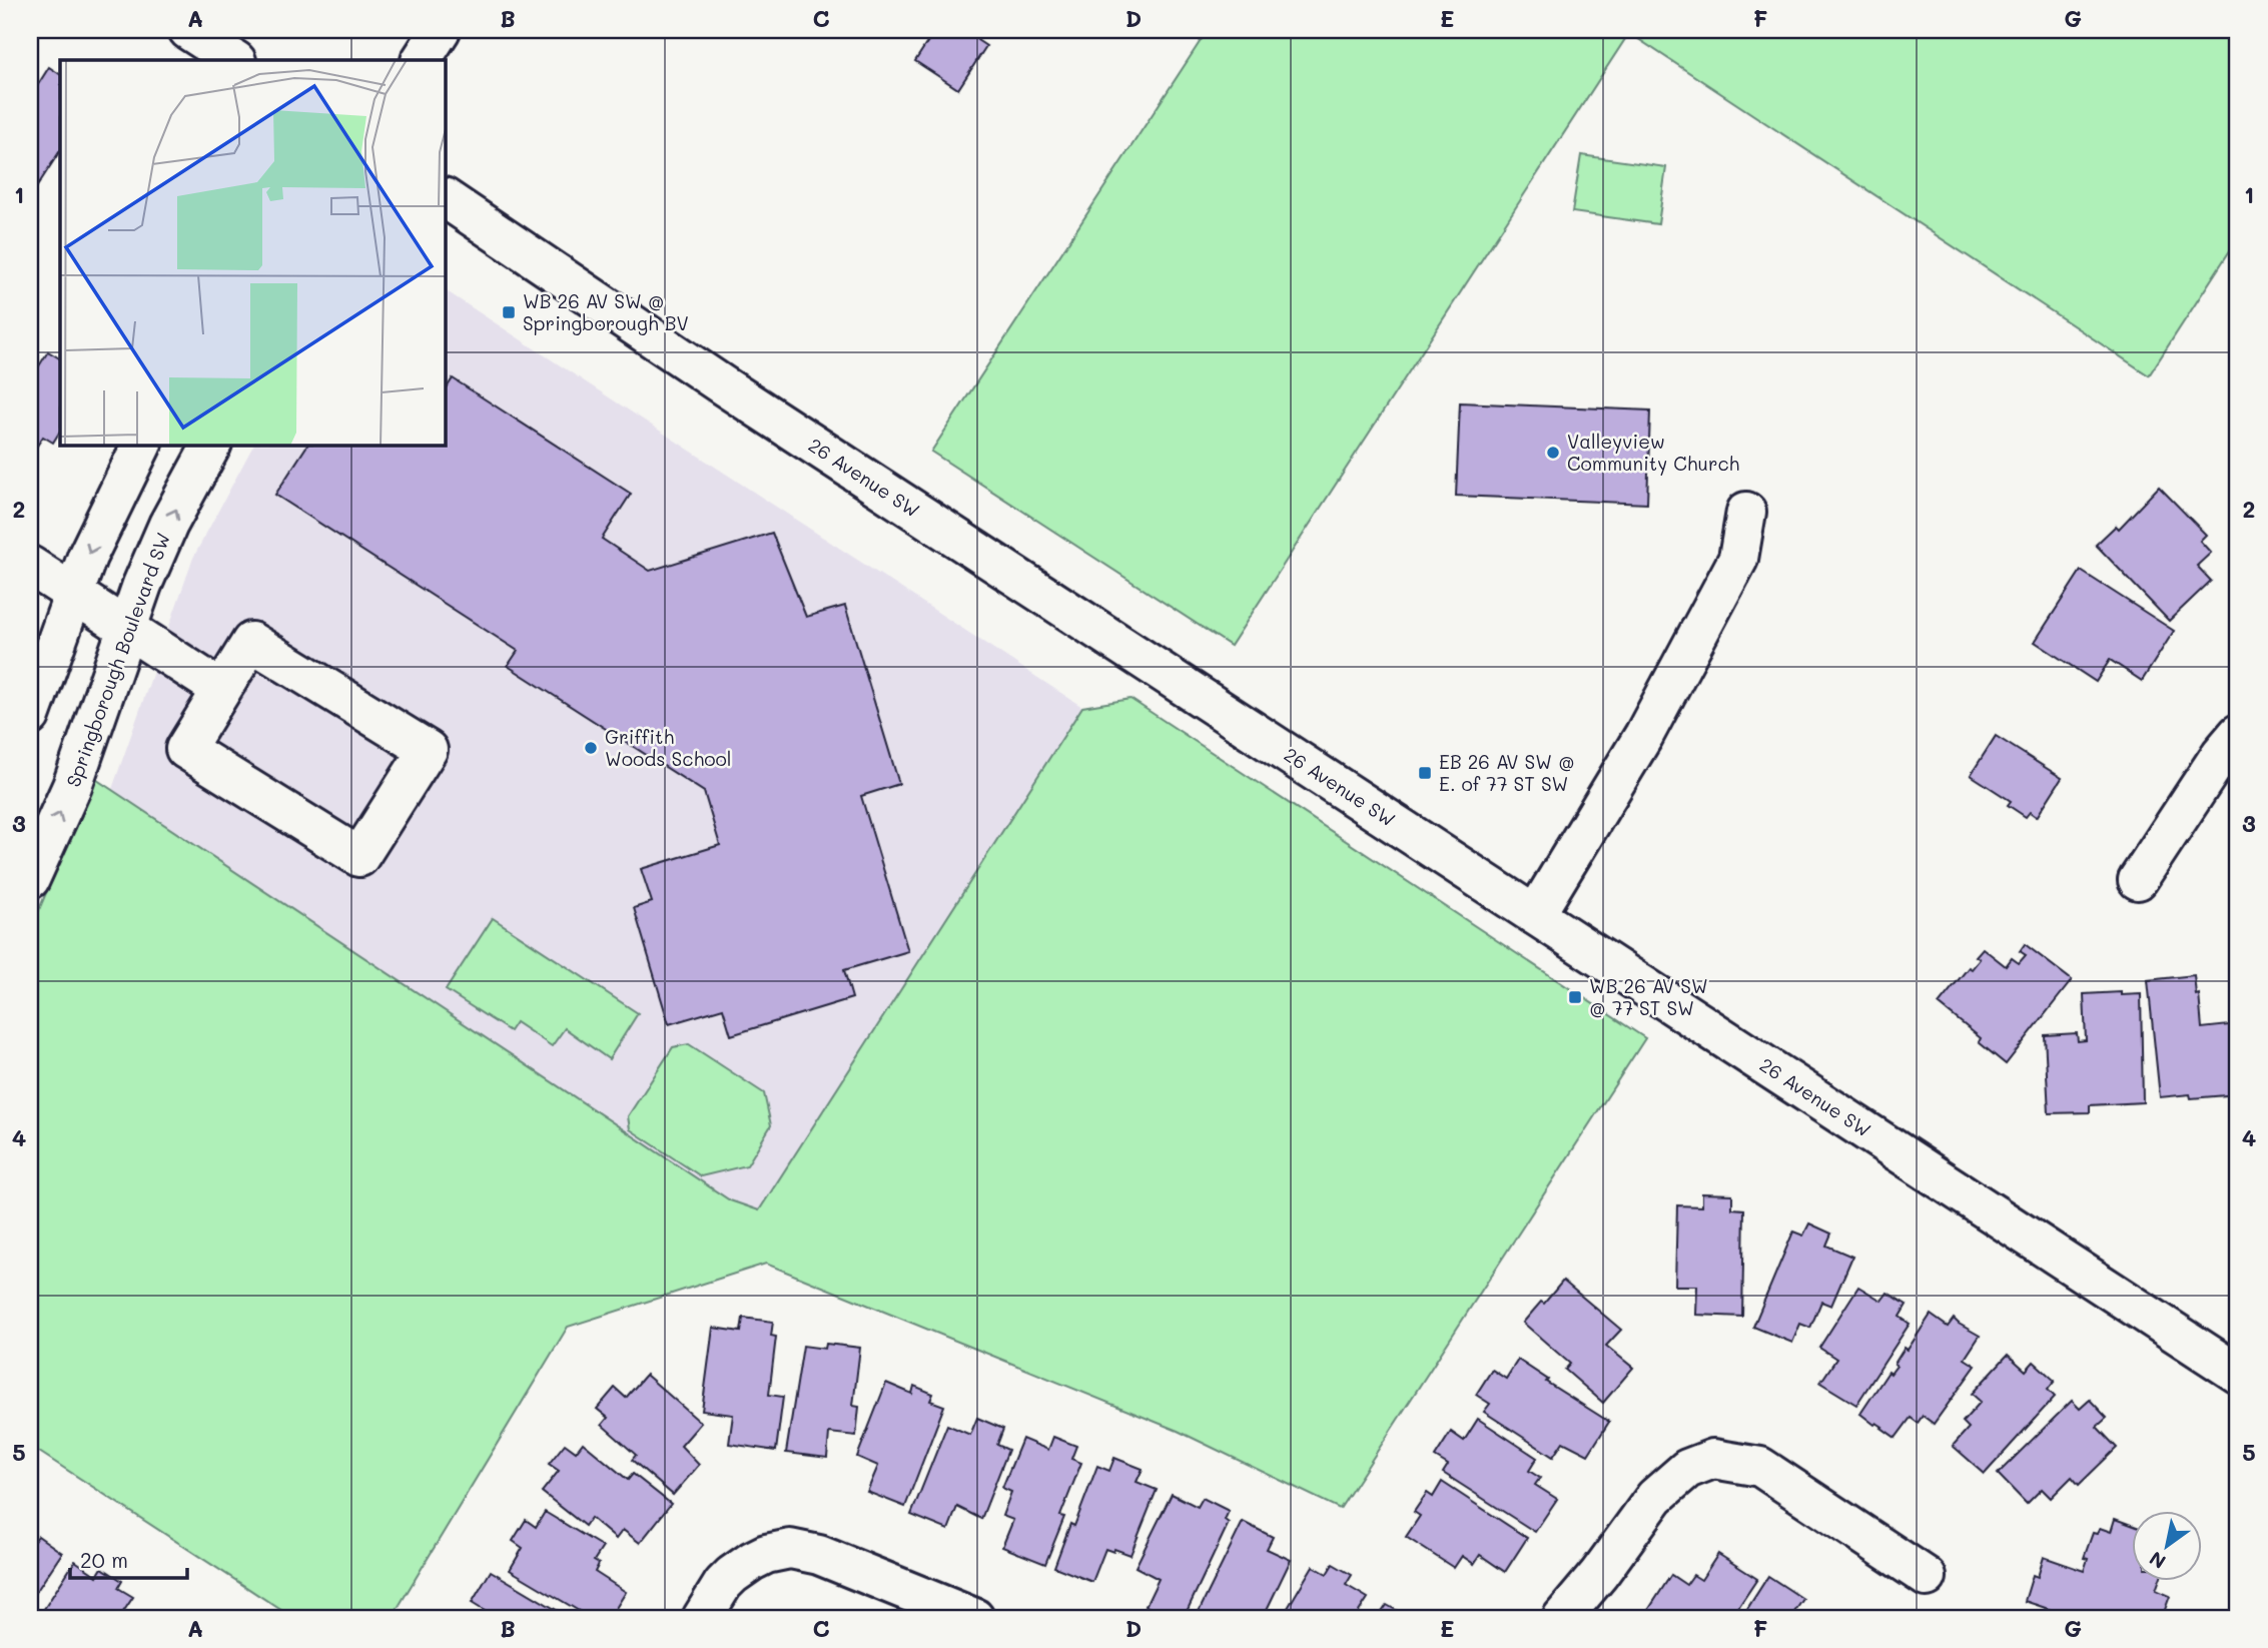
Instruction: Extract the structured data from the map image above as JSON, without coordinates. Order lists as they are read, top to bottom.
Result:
{
  "streets": {
    "street": ["26 Avenue SW", "Springborough Boulevard SW"]
  },
  "places": {
    "transit": ["WB 26 AV SW @ Springborough BV", "EB 26 AV SW @ E. of 77 ST SW", "WB 26 AV SW @ 77 ST SW"],
    "other": ["Valleyview Community Church", "Griffith Woods School"]
  },
  "scale_bar": "20 m",
  "north": "bottom left",
  "grid": {
    "columns": [
      "A",
      "B",
      "C",
      "D",
      "E",
      "F",
      "G"
    ],
    "rows": [
      "1",
      "2",
      "3",
      "4",
      "5"
    ]
  }
}
